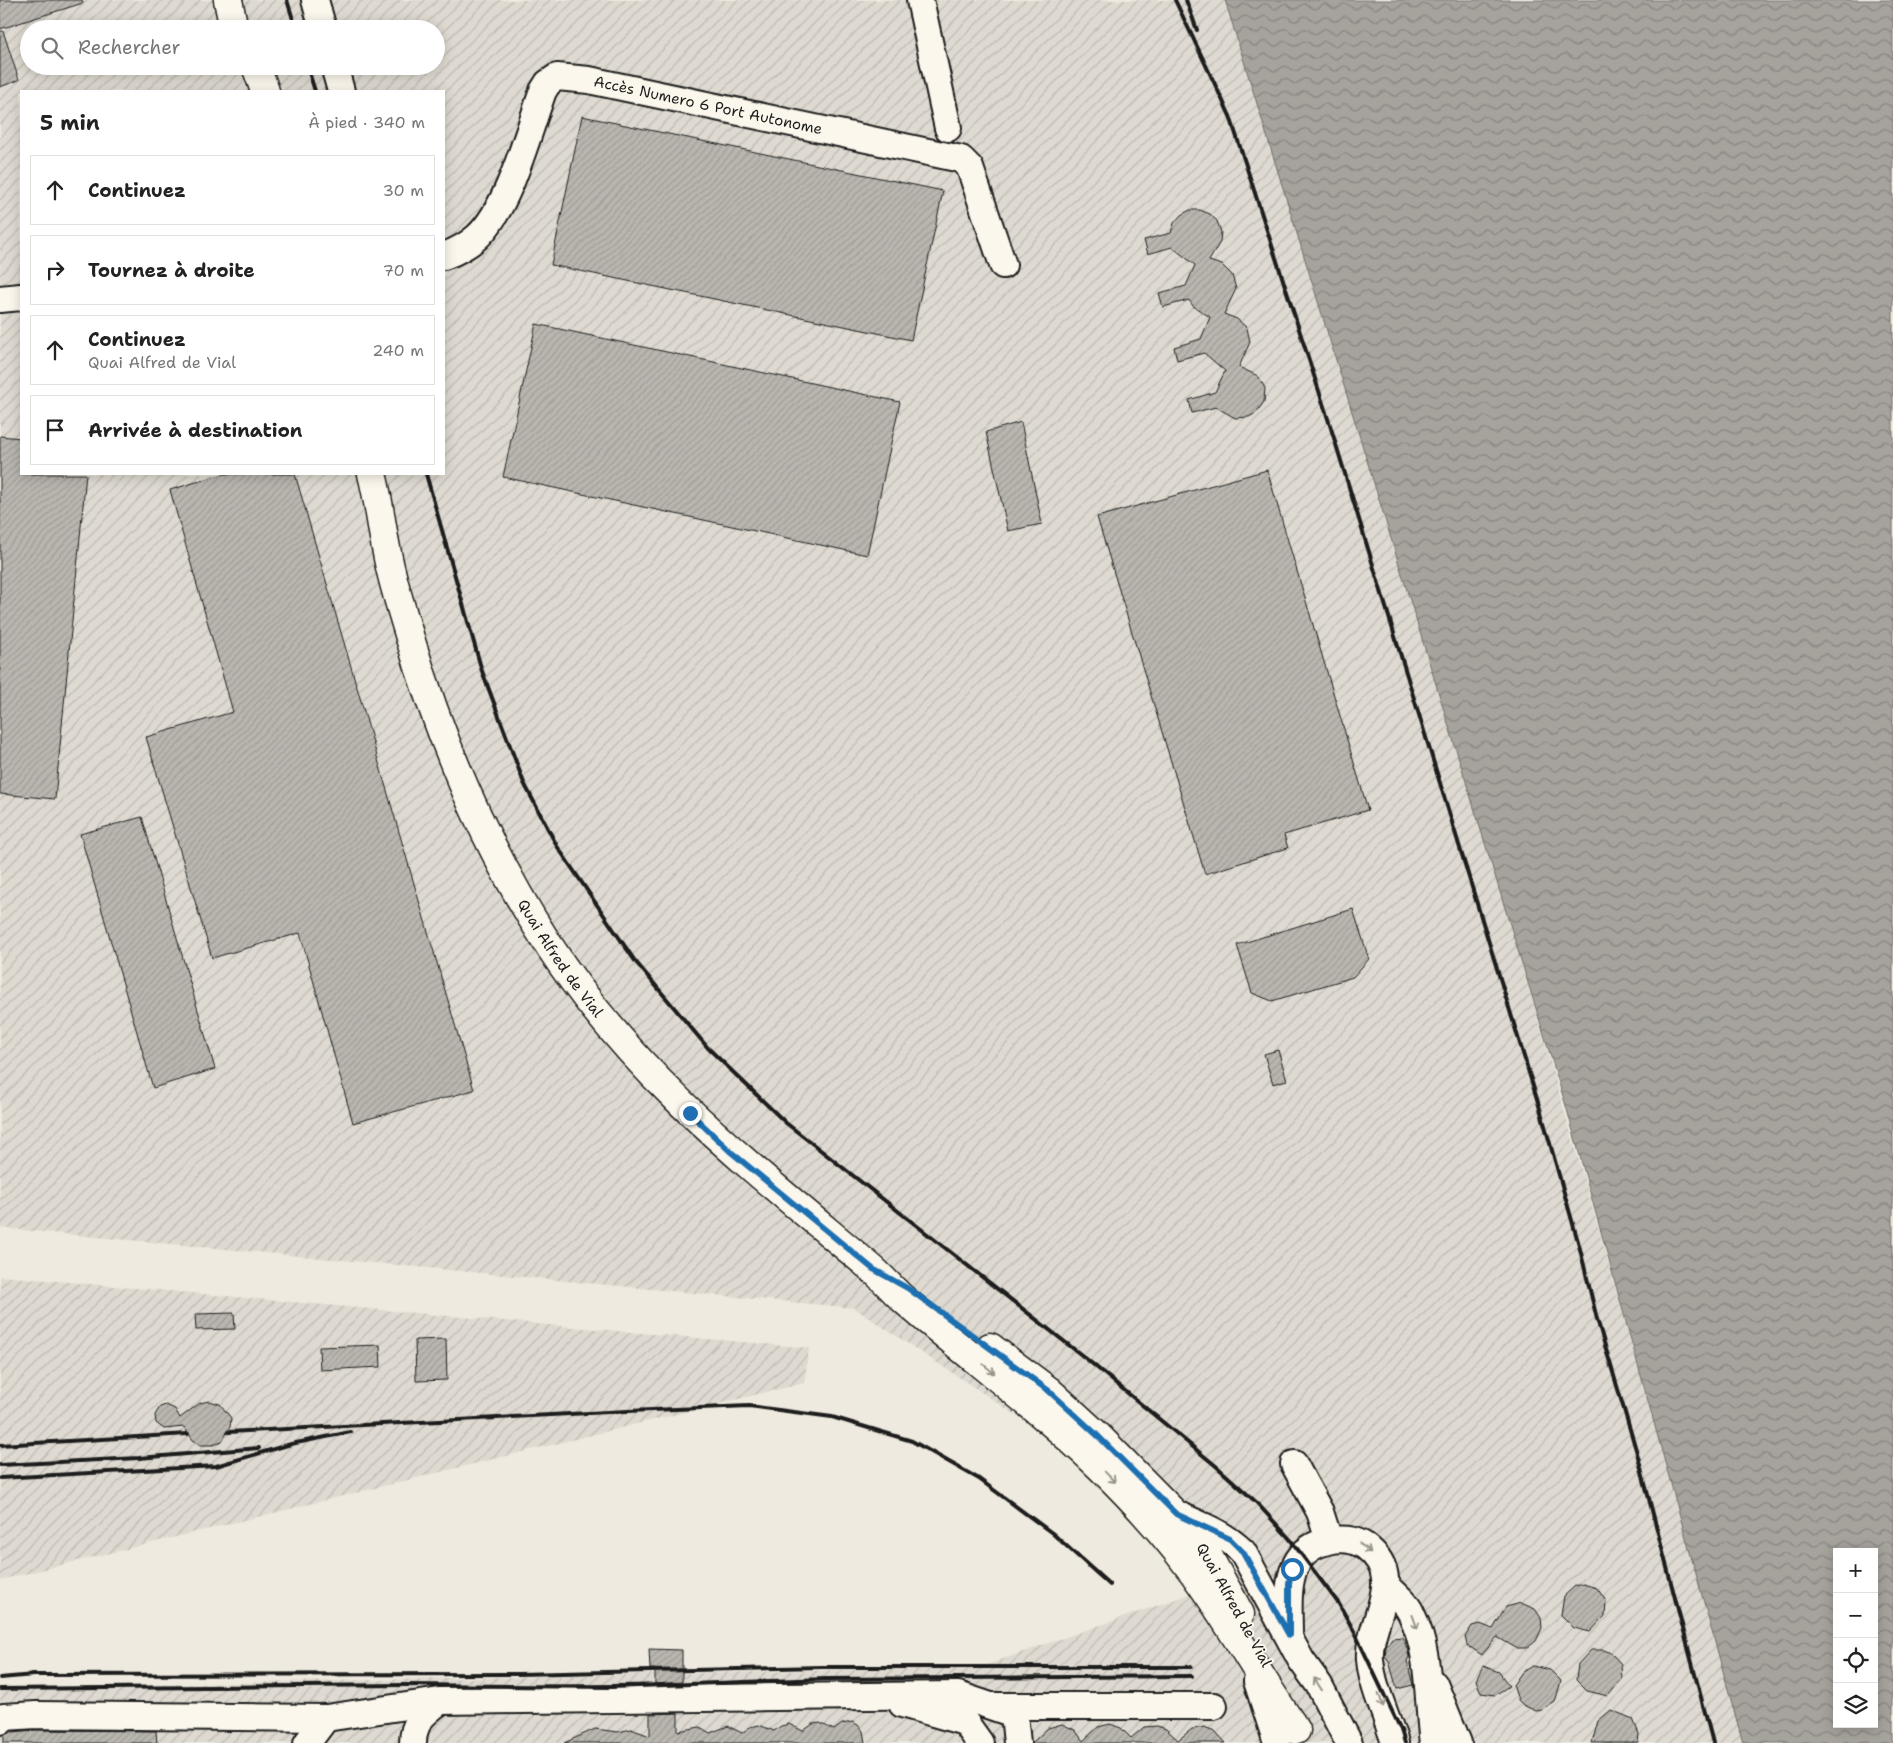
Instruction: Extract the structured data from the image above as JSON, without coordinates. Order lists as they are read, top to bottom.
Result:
{
  "streets": {
    "main road": ["Quai Alfred de Vial"],
    "street": ["Accès Numero 6 Port Autonome"]
  },
  "page": {
    "search": "Rechercher",
    "heading": ["5 min", "À pied · 340 m"],
    "list": [
      ["Continuez", "30 m"],
      ["Tournez à droite", "70 m"],
      ["Continuez", "Quai Alfred de Vial", "240 m"],
      "Arrivée à destination"
    ],
    "map_buttons": ["+", "−"]
  }
}
